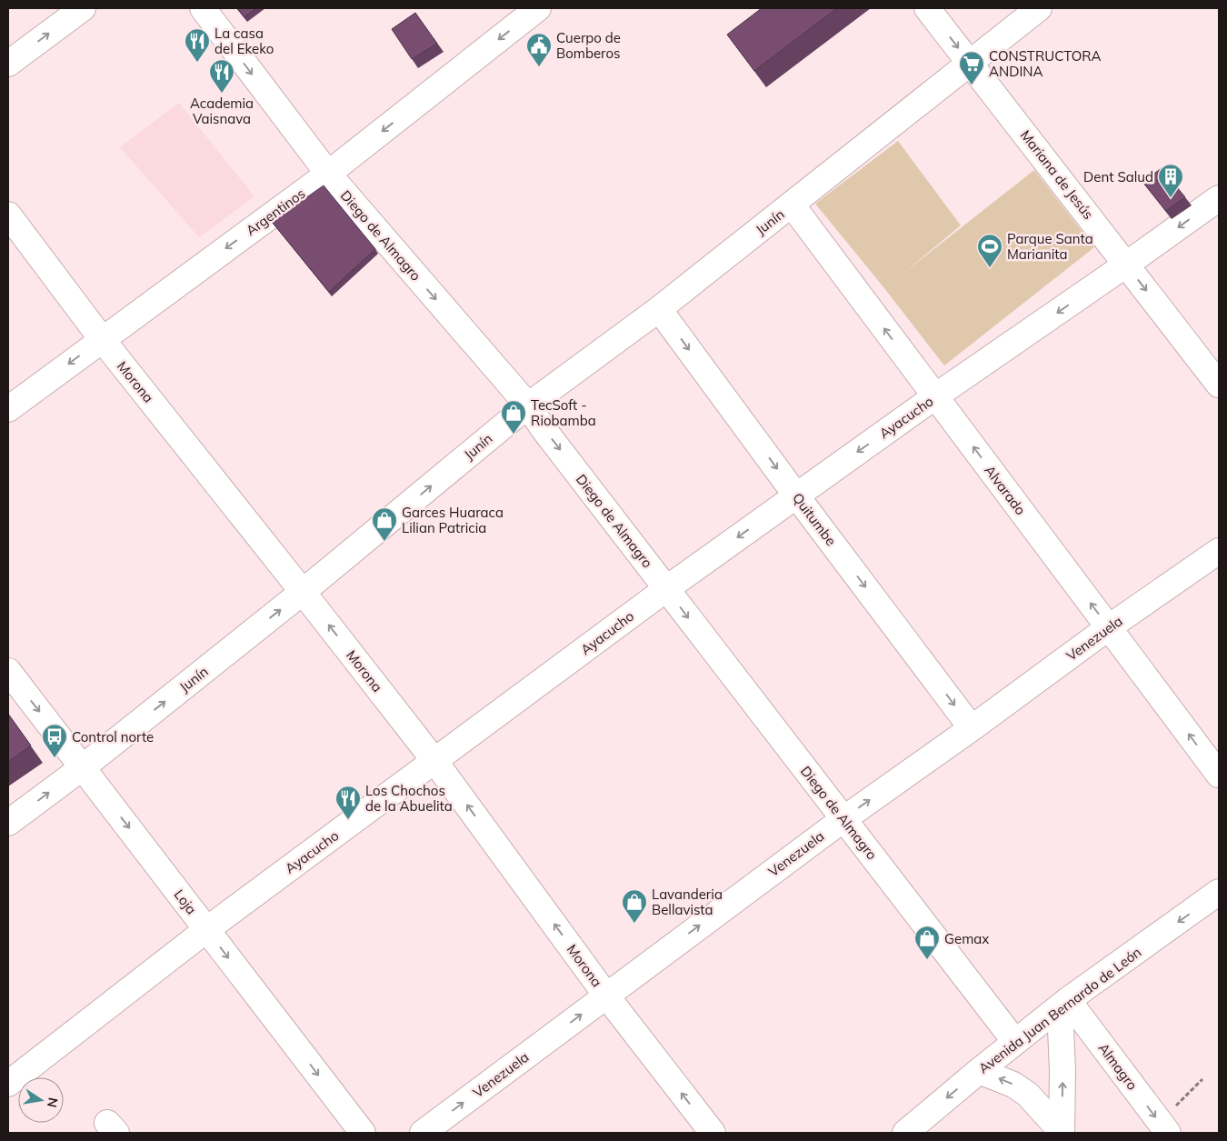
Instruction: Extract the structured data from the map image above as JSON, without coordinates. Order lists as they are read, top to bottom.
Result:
{
  "streets": {
    "street": [
      "Mariana de Jesús",
      "Argentinos",
      "Junín",
      "Diego de Almagro",
      "Morona",
      "Ayacucho",
      "Alvarado",
      "Quitumbe",
      "Venezuela",
      "Loja",
      "Avenida Juan Bernardo de León",
      "Almagro"
    ]
  },
  "crossings": [
    ["Mariana de Jesús", "Junín"],
    ["Mariana de Jesús", "Ayacucho"],
    ["Argentinos", "Diego de Almagro"],
    ["Argentinos", "Morona"],
    ["Junín", "Diego de Almagro"],
    ["Junín", "Morona"],
    ["Junín", "Alvarado"],
    ["Junín", "Quitumbe"],
    ["Junín", "Loja"],
    ["Diego de Almagro", "Ayacucho"],
    ["Diego de Almagro", "Venezuela"],
    ["Diego de Almagro", "Avenida Juan Bernardo de León"],
    ["Morona", "Ayacucho"],
    ["Morona", "Venezuela"],
    ["Ayacucho", "Alvarado"],
    ["Ayacucho", "Quitumbe"],
    ["Ayacucho", "Loja"],
    ["Alvarado", "Venezuela"],
    ["Quitumbe", "Venezuela"],
    ["Avenida Juan Bernardo de León", "Almagro"]
  ],
  "one_way": [
    "Mariana de Jesús",
    "Argentinos",
    "Junín",
    "Diego de Almagro",
    "Morona",
    "Ayacucho",
    "Alvarado",
    "Quitumbe",
    "Venezuela",
    "Loja",
    "Avenida Juan Bernardo de León"
  ],
  "places": {
    "restaurant": ["La casa del Ekeko", "Academia Vaisnava", "Los Chochos de la Abuelita"],
    "public building": ["Cuerpo de Bomberos"],
    "supermarket": ["CONSTRUCTORA ANDINA"],
    "building": ["Dent Salud"],
    "sports": ["Parque Santa Marianita"],
    "shop": [
      "TecSoft - Riobamba",
      "Garces Huaraca Lilian Patricia",
      "Lavanderia Bellavista",
      "Gemax"
    ],
    "bus stop": ["Control norte"]
  },
  "north": "right"
}
